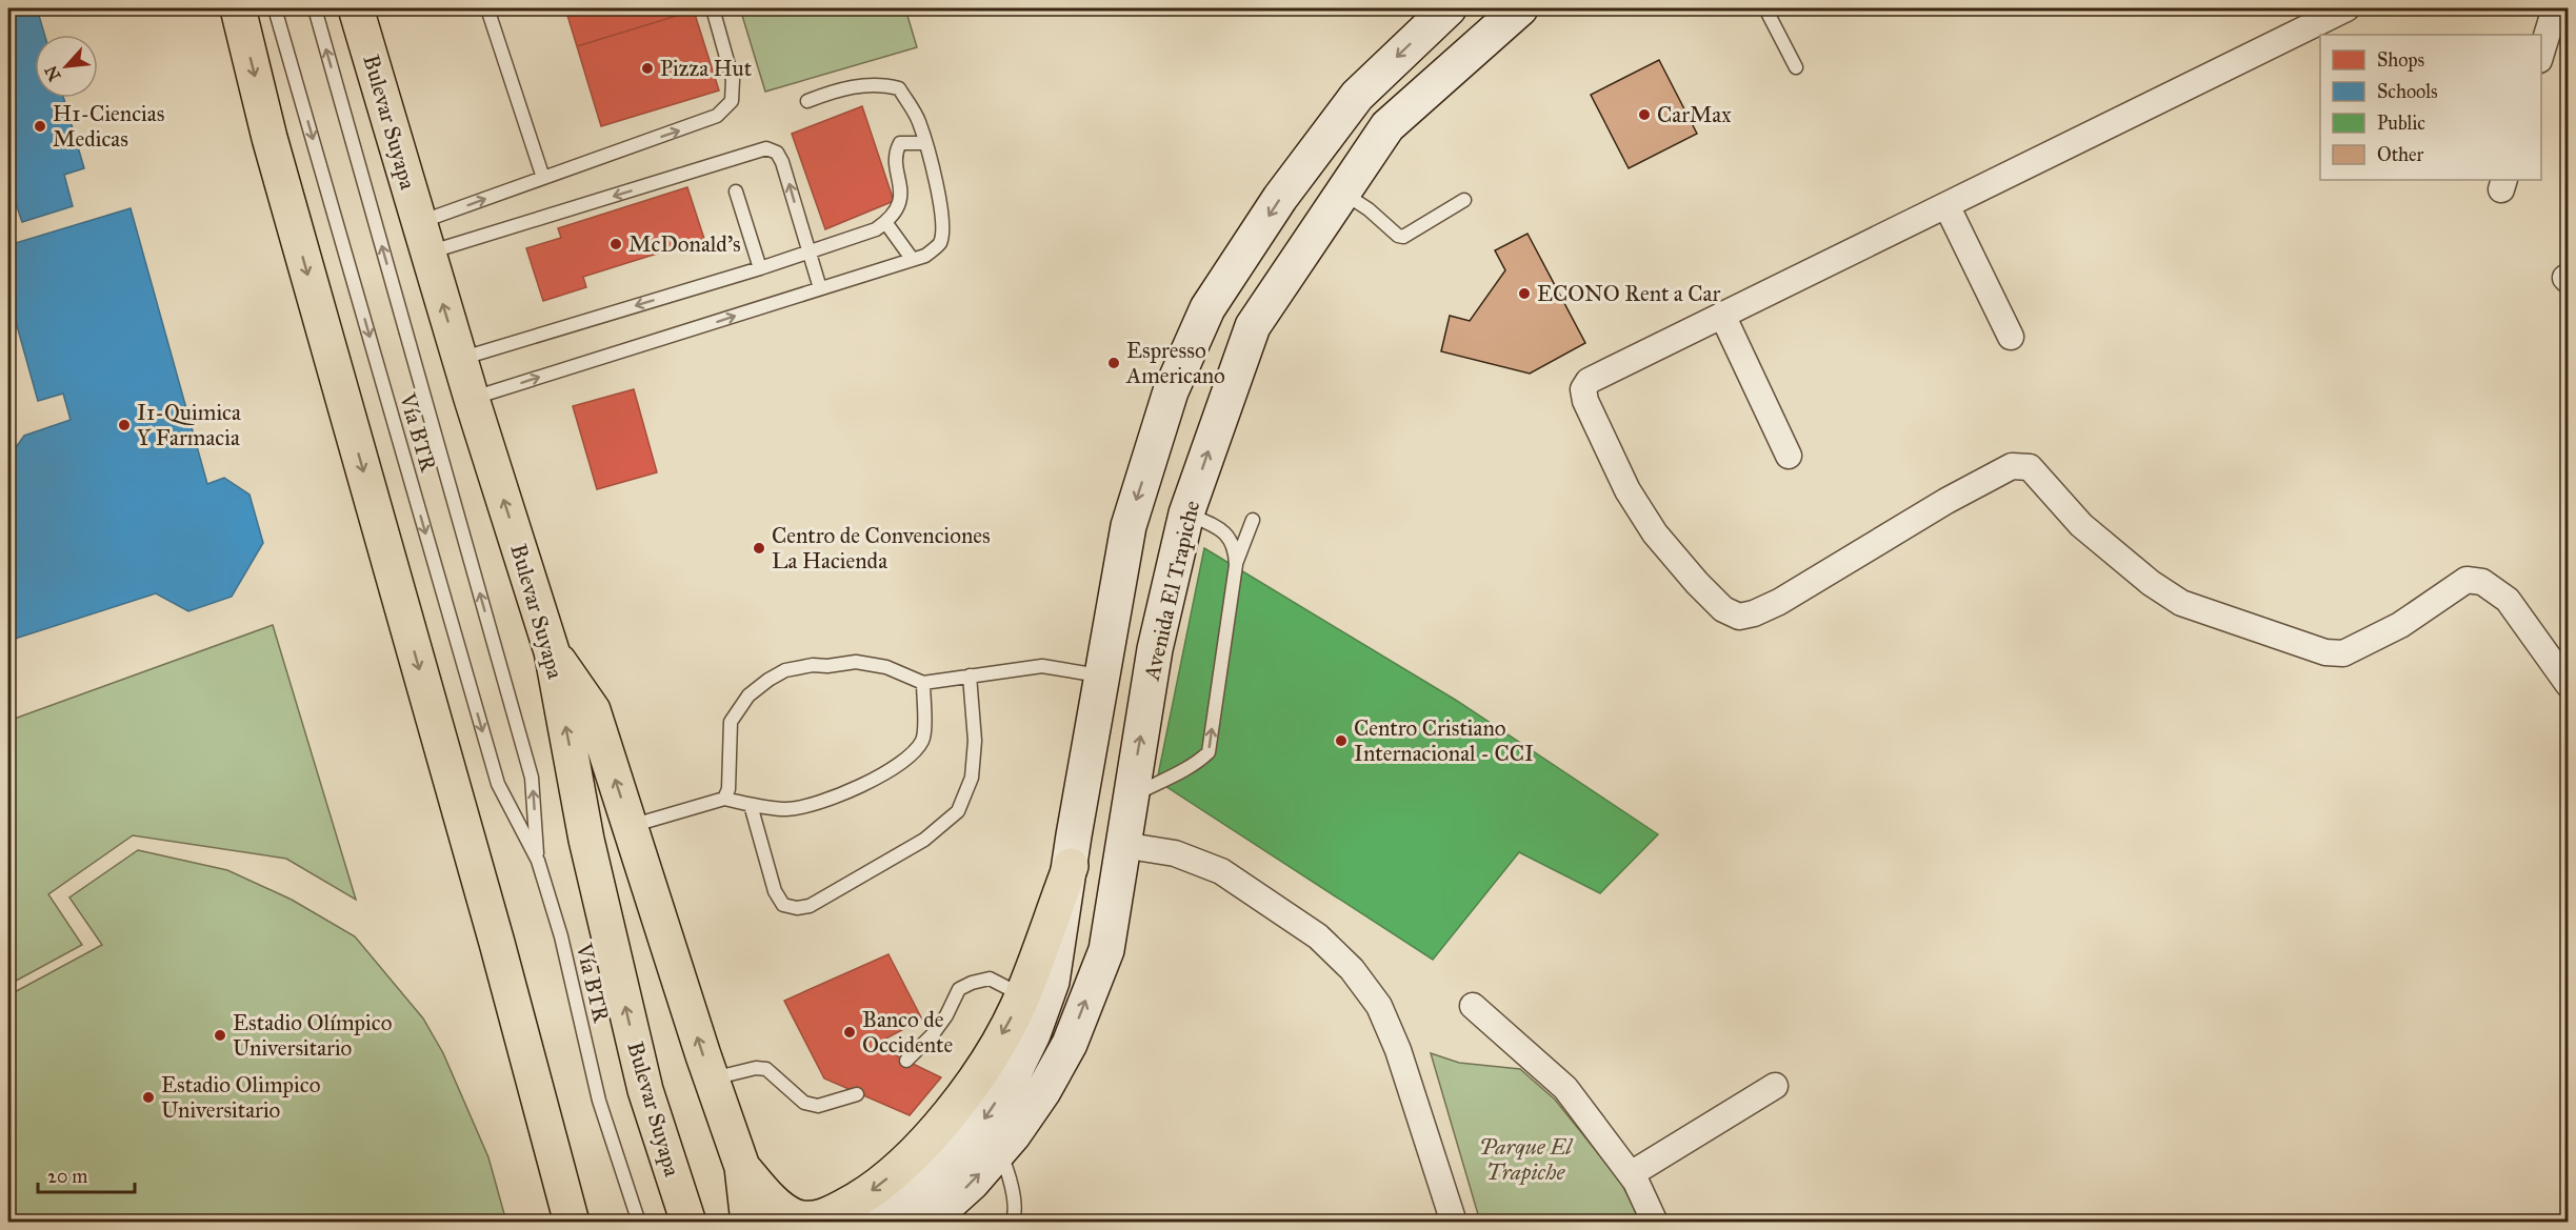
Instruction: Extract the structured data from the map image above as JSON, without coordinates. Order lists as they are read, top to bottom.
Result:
{
  "streets": {
    "main road": ["Bulevar Suyapa", "Avenida El Trapiche"],
    "lane": ["Vía BTR"]
  },
  "parks": ["Parque El Trapiche"],
  "places": [
    "Pizza Hut",
    "CarMax",
    "H1-Ciencias Medicas",
    "McDonald's",
    "ECONO Rent a Car",
    "Espresso Americano",
    "I1-Quimica Y Farmacia",
    "Centro de Convenciones La Hacienda",
    "Centro Cristiano Internacional - CCI",
    "Banco de Occidente",
    "Estadio Olímpico Universitario",
    "Estadio Olimpico Universitario"
  ],
  "legend": [
    "Shops",
    "Schools",
    "Public",
    "Other"
  ],
  "scale_bar": "20 m",
  "north": "bottom left"
}
